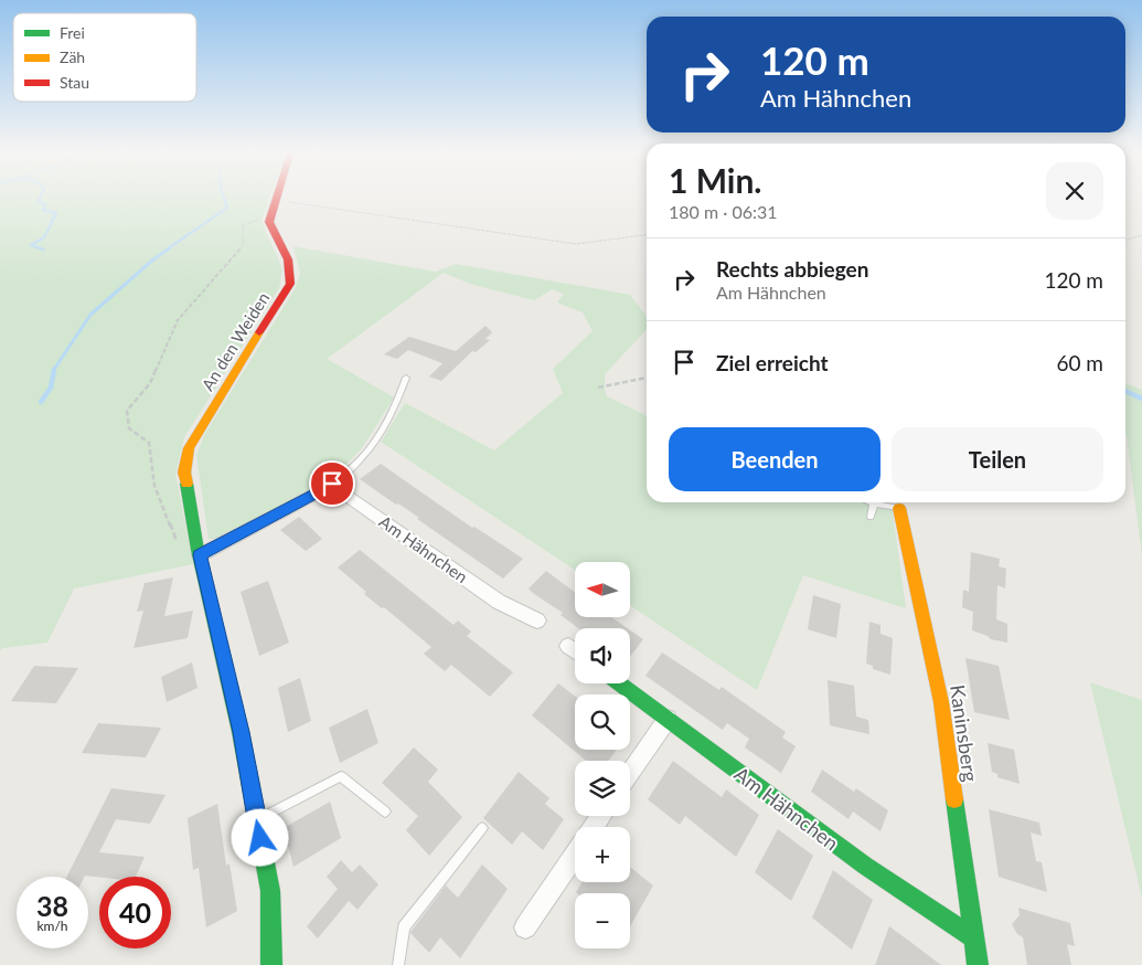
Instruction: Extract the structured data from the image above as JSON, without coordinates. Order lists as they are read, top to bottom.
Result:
{
  "streets": {
    "street": ["An den Weiden", "Am Hähnchen", "Kaninsberg"]
  },
  "crossings": [
    ["Am Hähnchen", "Kaninsberg"]
  ],
  "legend": ["Frei", "Zäh", "Stau"],
  "north": "left",
  "page": {
    "turn": ["120 m", "Am Hähnchen"],
    "heading": ["1 Min.", "180 m · 06:31"],
    "list": [
      {
        "name": "Rechts abbiegen",
        "note": "Am Hähnchen",
        "value": "120 m"
      },
      {
        "name": "Ziel erreicht",
        "value": "60 m"
      }
    ],
    "buttons": ["Beenden", "Teilen"],
    "map_buttons": ["+", "−"],
    "speed": "38 km/h",
    "limit": "40"
  }
}
